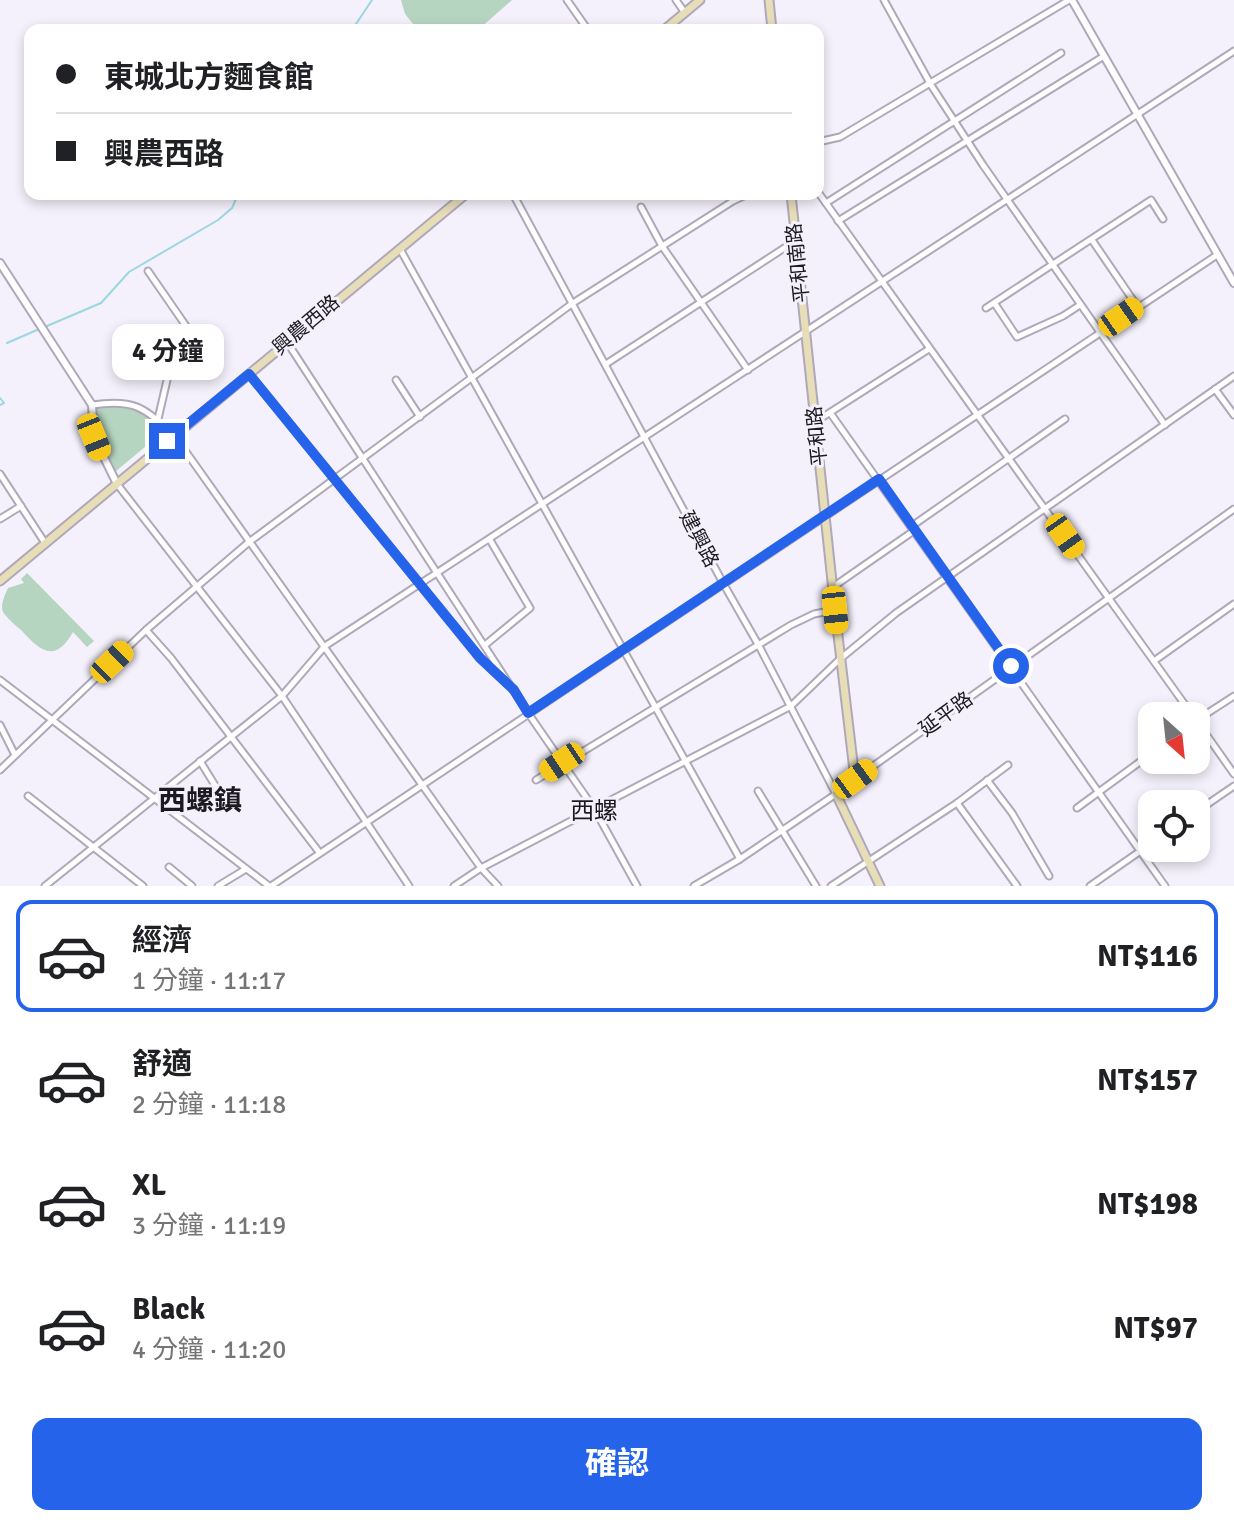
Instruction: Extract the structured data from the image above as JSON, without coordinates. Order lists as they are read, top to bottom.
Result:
{
  "streets": {
    "main road": [
      "平和南路",
      "興農西路",
      "平和路",
      "建興路",
      "延平路"
    ]
  },
  "crossings": [
    ["平和南路", "平和路"],
    ["平和路", "延平路"],
    ["建興路", "延平路"]
  ],
  "districts": ["西螺鎮", "西螺"],
  "north": "bottom right",
  "page": {
    "banner": ["東城北方麵食館", "興農西路"],
    "bubble": "4 分鐘",
    "list": [
      {
        "name": "經濟",
        "note": "1 分鐘 · 11:17",
        "value": "NT$116"
      },
      {
        "name": "舒適",
        "note": "2 分鐘 · 11:18",
        "value": "NT$157"
      },
      {
        "name": "XL",
        "note": "3 分鐘 · 11:19",
        "value": "NT$198"
      },
      {
        "name": "Black",
        "note": "4 分鐘 · 11:20",
        "value": "NT$97"
      }
    ],
    "buttons": "確認"
  }
}
